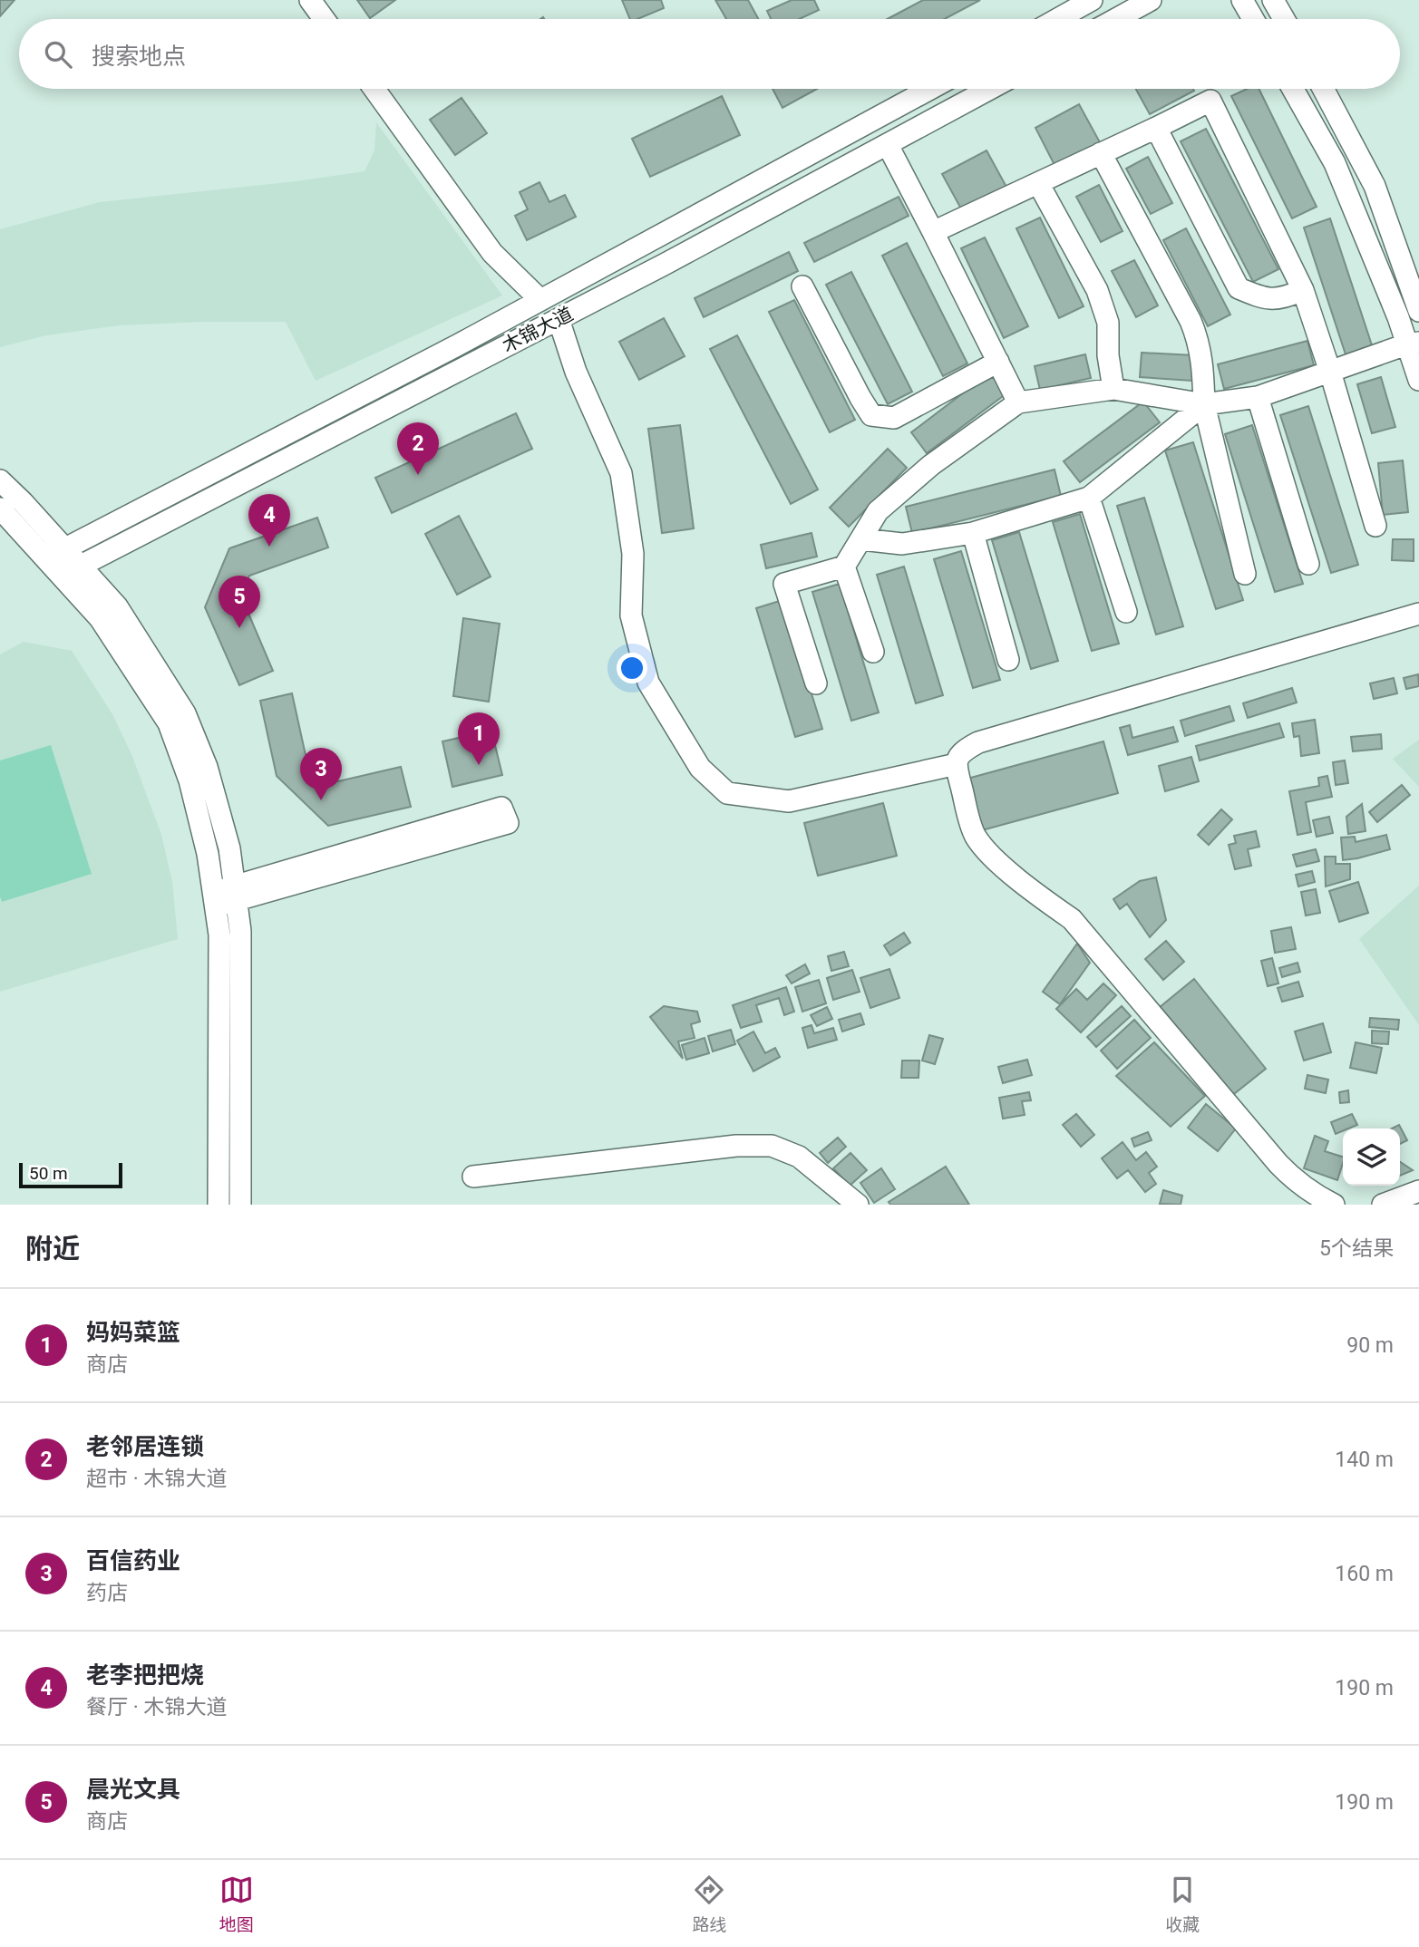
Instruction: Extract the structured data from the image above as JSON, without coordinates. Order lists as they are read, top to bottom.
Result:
{
  "streets": {
    "street": ["木锦大道"]
  },
  "scale_bar": "50 m",
  "page": {
    "search": "搜索地点",
    "pins": [
      "2",
      "4",
      "5",
      "1",
      "3"
    ],
    "scale": "50 m",
    "heading": ["附近", "5个结果"],
    "list": [
      {
        "mark": "1",
        "name": "妈妈菜篮",
        "note": "商店",
        "value": "90 m"
      },
      {
        "mark": "2",
        "name": "老邻居连锁",
        "note": "超市 · 木锦大道",
        "value": "140 m"
      },
      {
        "mark": "3",
        "name": "百信药业",
        "note": "药店",
        "value": "160 m"
      },
      {
        "mark": "4",
        "name": "老李把把烧",
        "note": "餐厅 · 木锦大道",
        "value": "190 m"
      },
      {
        "mark": "5",
        "name": "晨光文具",
        "note": "商店",
        "value": "190 m"
      }
    ],
    "nav": ["地图", "路线", "收藏"]
  }
}
